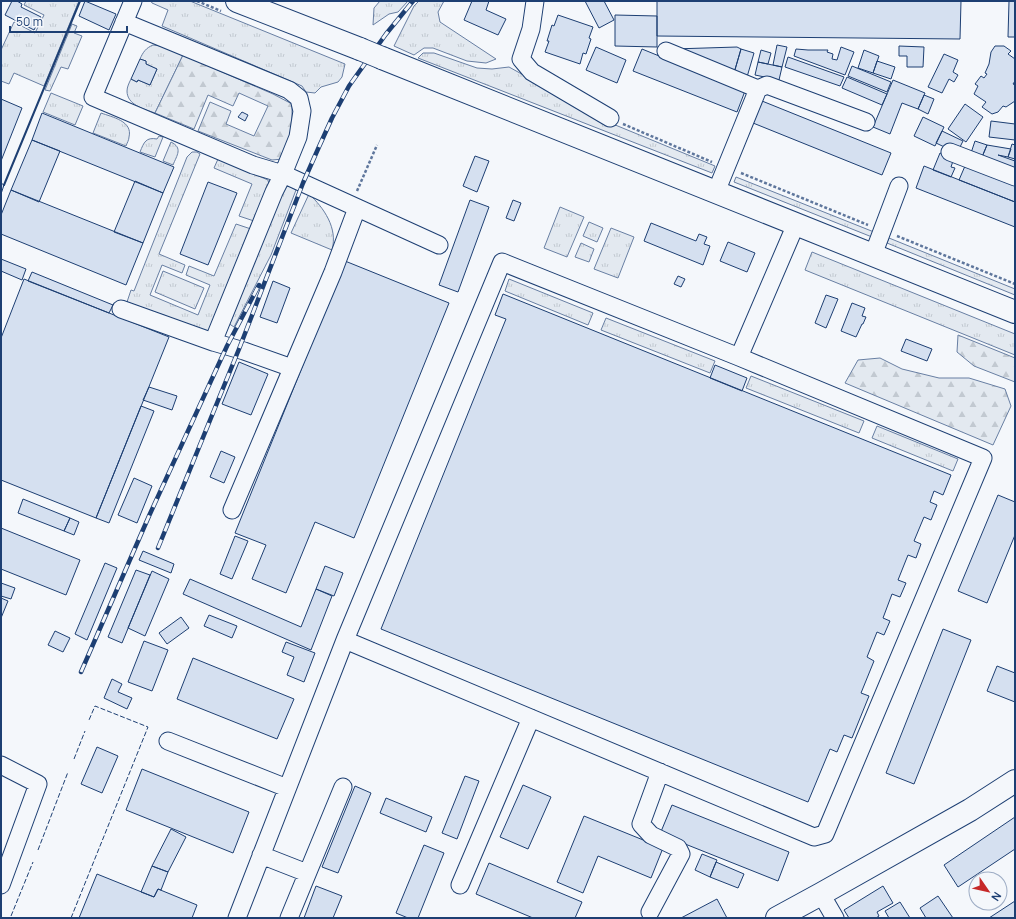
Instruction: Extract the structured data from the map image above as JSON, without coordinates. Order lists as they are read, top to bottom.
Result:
{
  "scale_bar": "50 m",
  "north": "bottom right"
}
